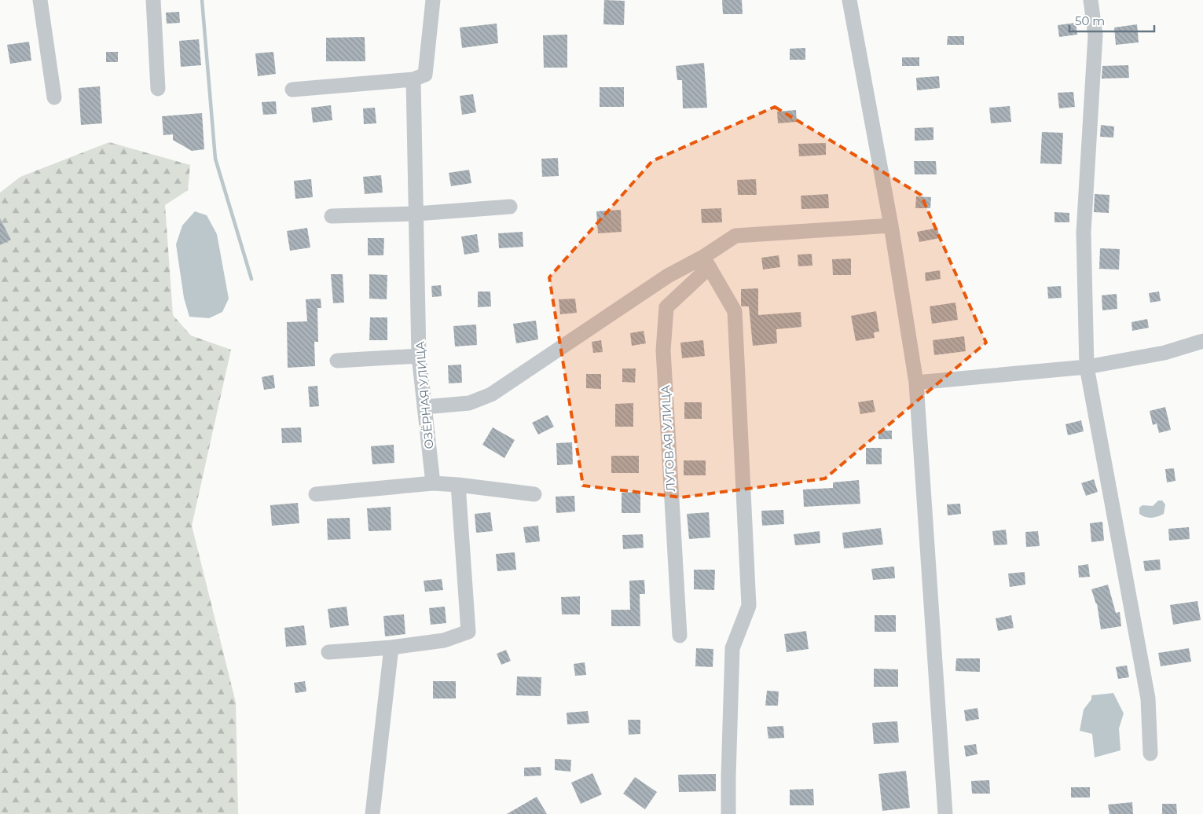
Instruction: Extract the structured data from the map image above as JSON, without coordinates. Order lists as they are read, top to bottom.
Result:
{
  "streets": {
    "street": ["ОЗЁРНАЯ УЛИЦА", "ЛУГОВАЯ УЛИЦА"]
  },
  "scale_bar": "50 m"
}
